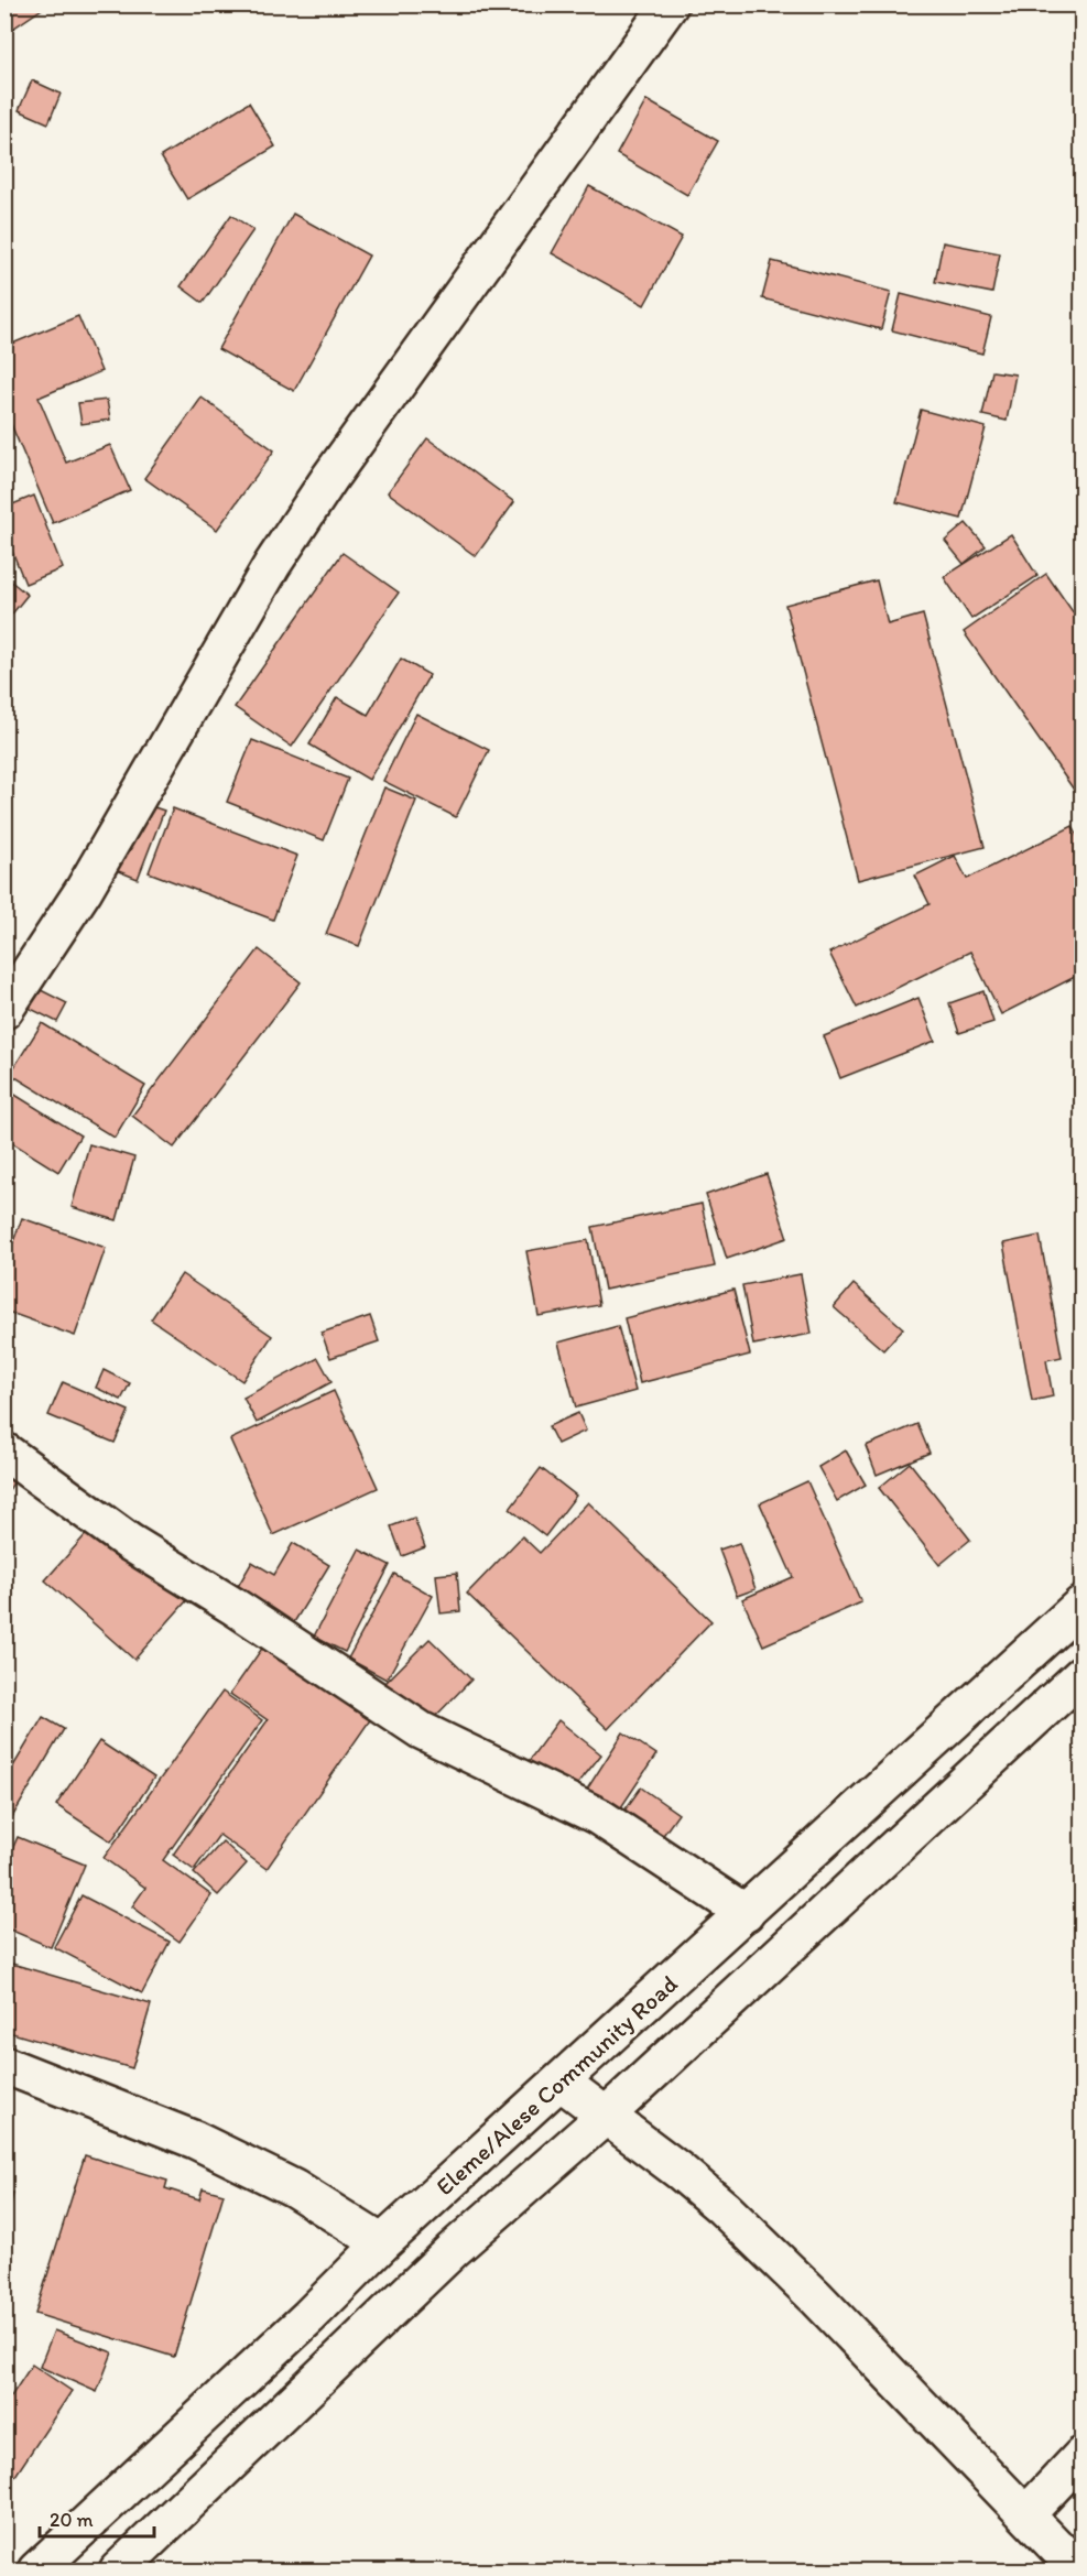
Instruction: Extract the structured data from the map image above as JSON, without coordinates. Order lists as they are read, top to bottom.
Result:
{
  "streets": {
    "street": ["Eleme/Alese Community Road"]
  },
  "scale_bar": "20 m"
}
